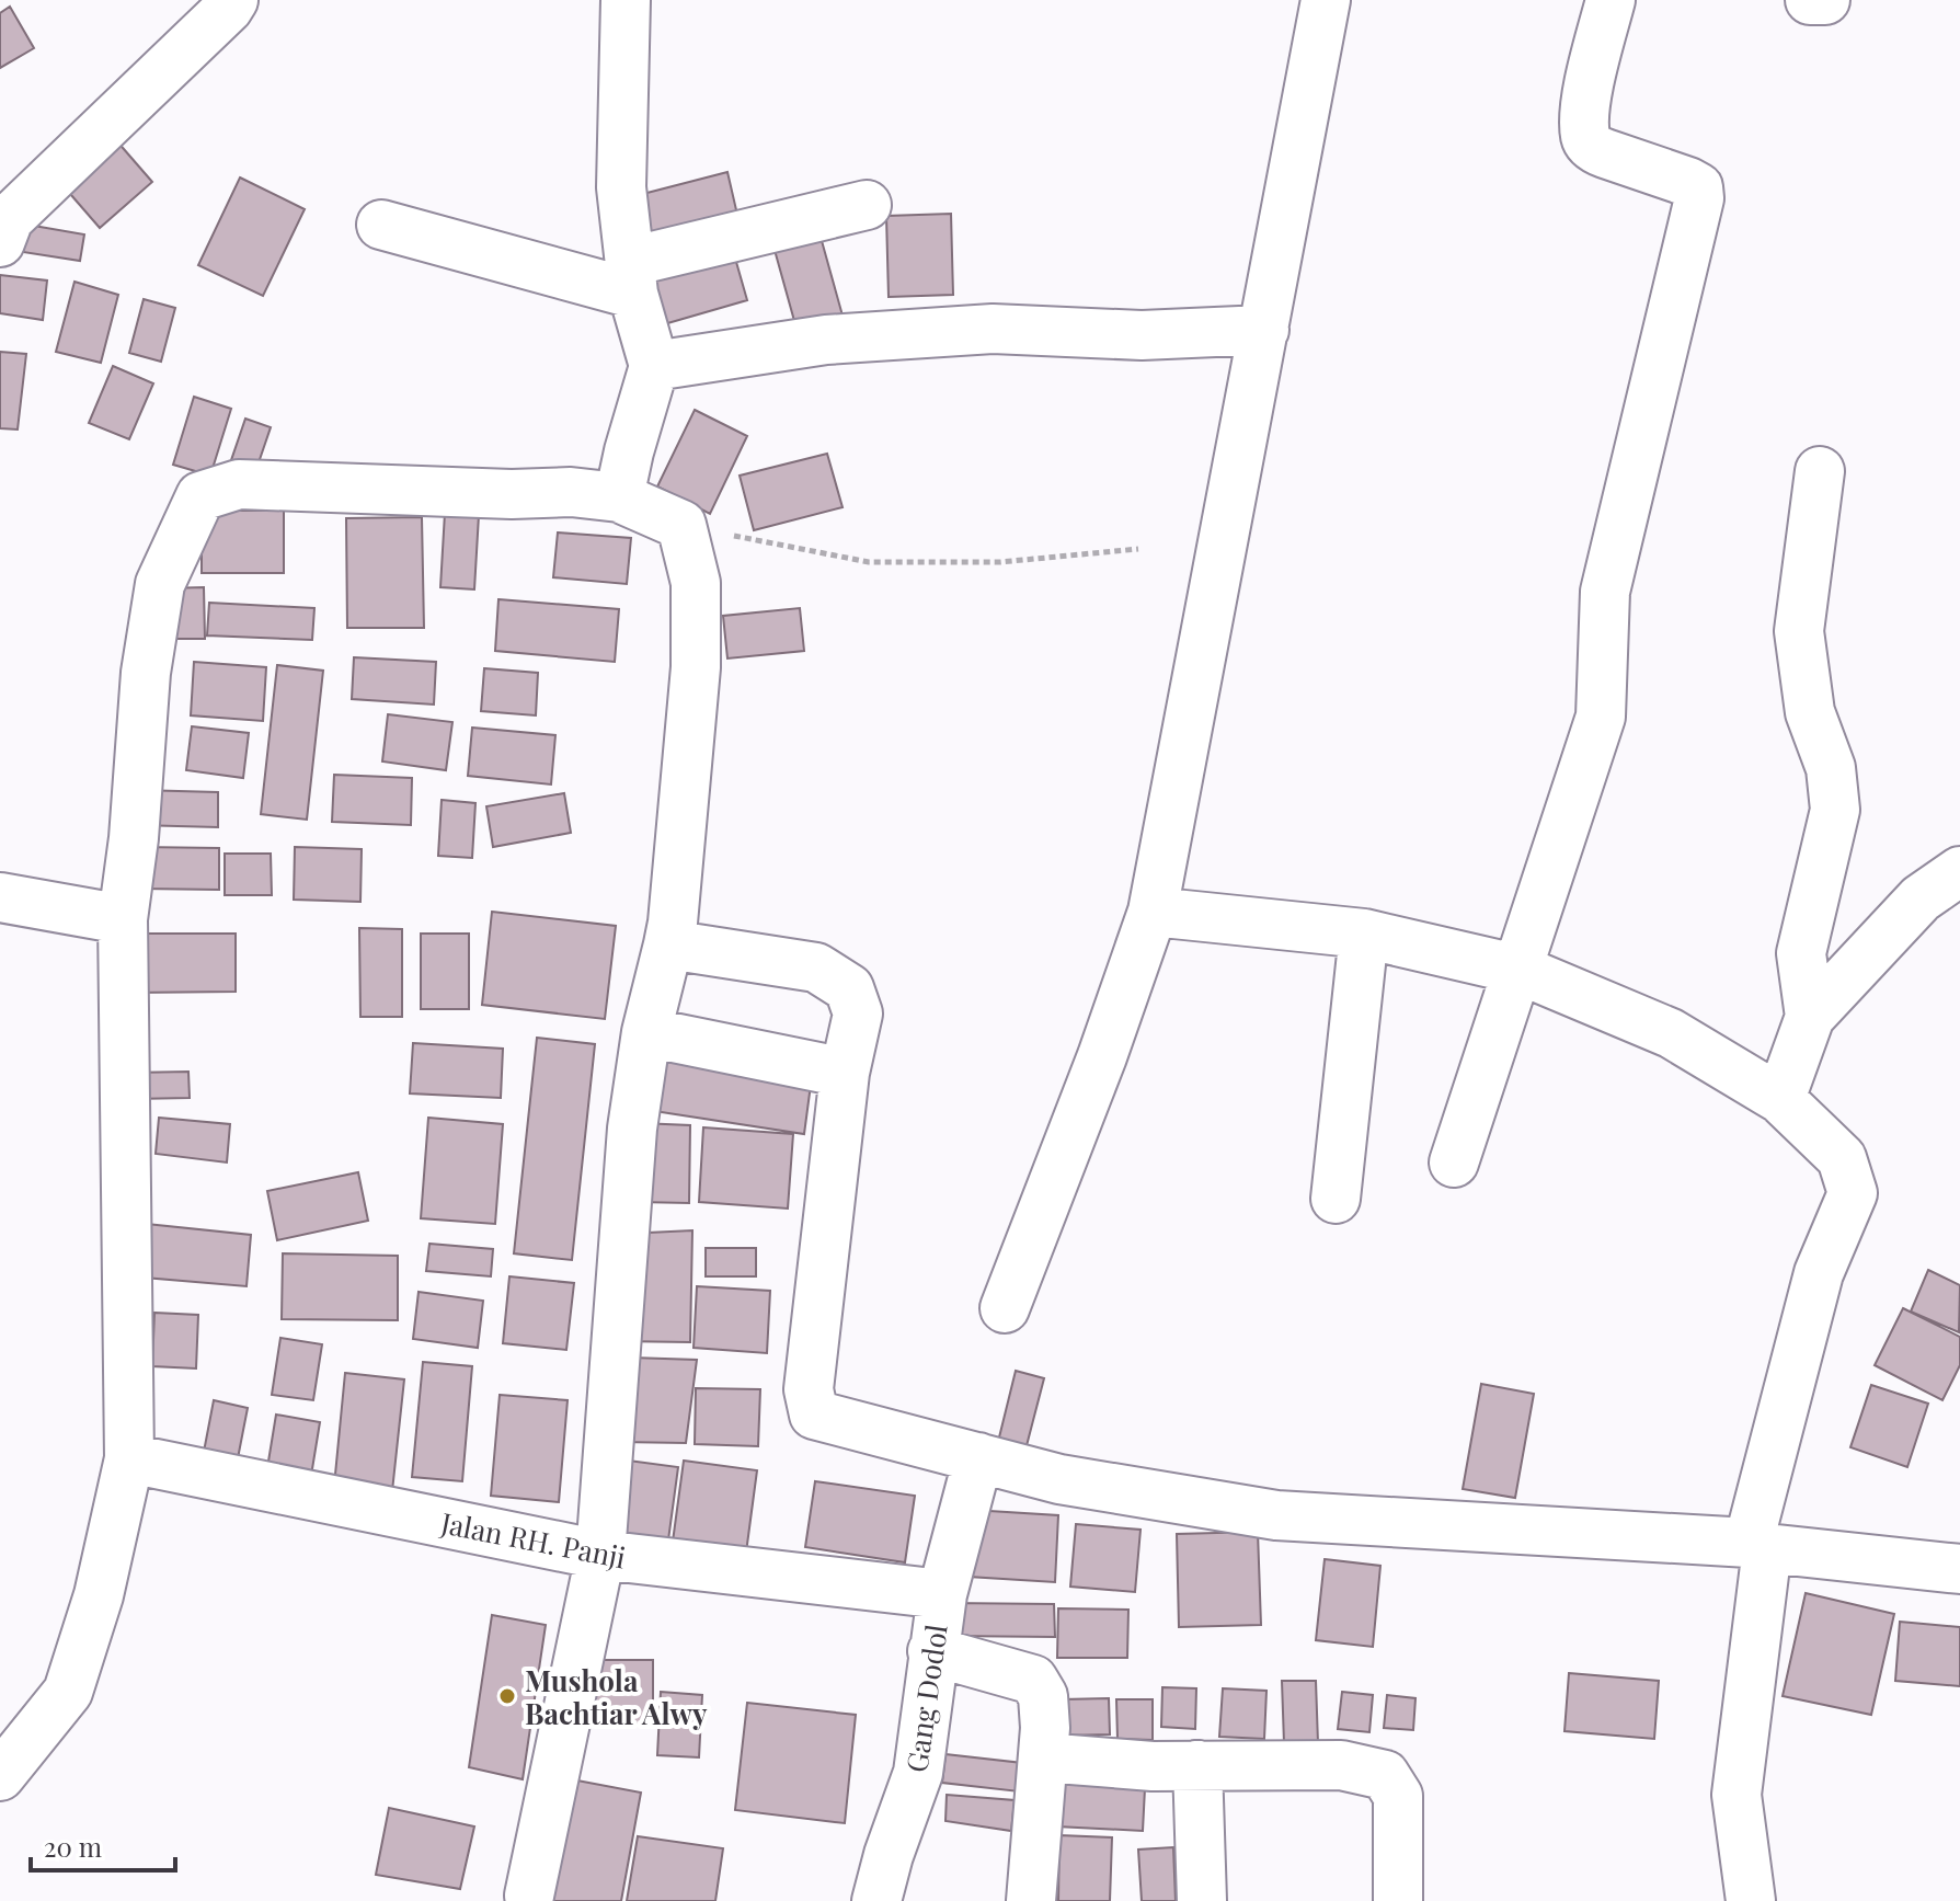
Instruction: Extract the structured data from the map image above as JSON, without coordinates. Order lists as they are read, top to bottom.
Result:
{
  "streets": {
    "street": ["Jalan RH. Panji", "Gang Dodol"]
  },
  "crossings": [
    ["Jalan RH. Panji", "Gang Dodol"]
  ],
  "places": ["Mushola Bachtiar Alwy"],
  "scale_bar": "20 m"
}
